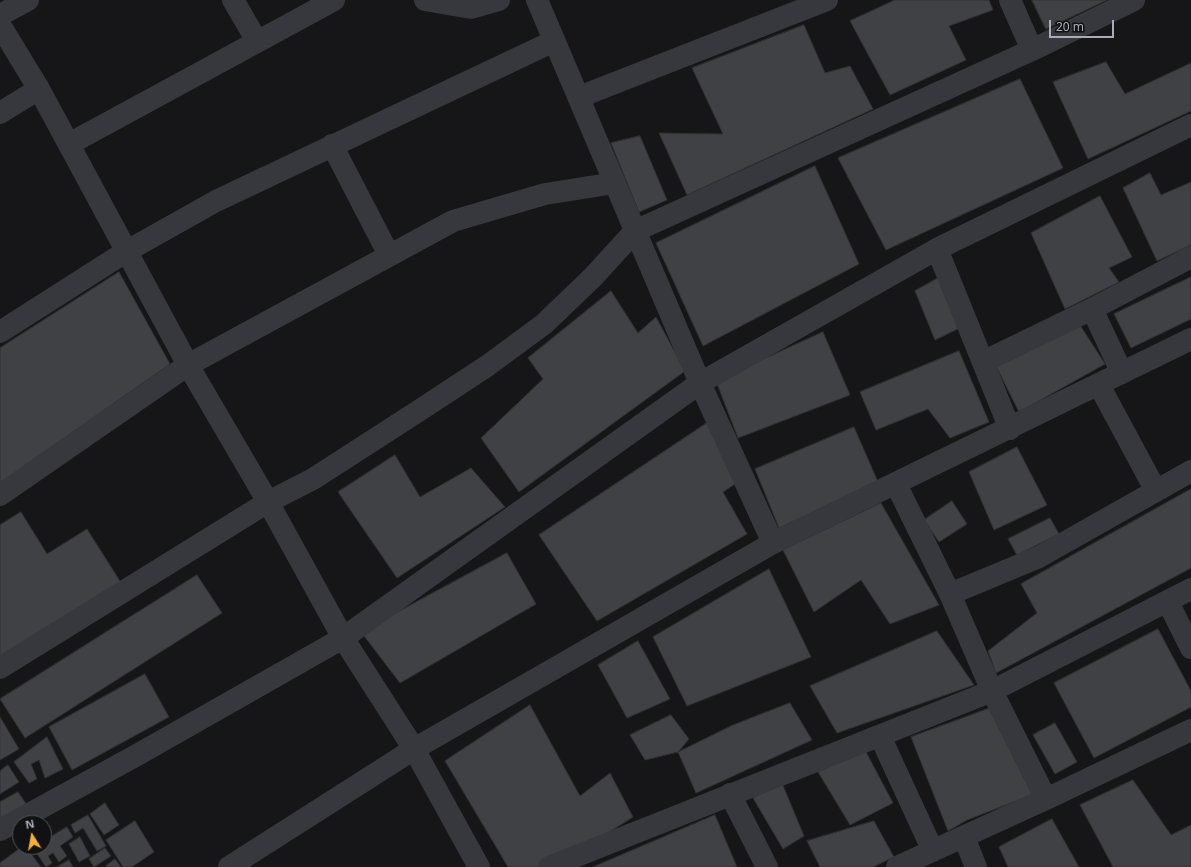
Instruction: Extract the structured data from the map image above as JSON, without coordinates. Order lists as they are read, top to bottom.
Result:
{
  "scale_bar": "20 m",
  "north": "top"
}
